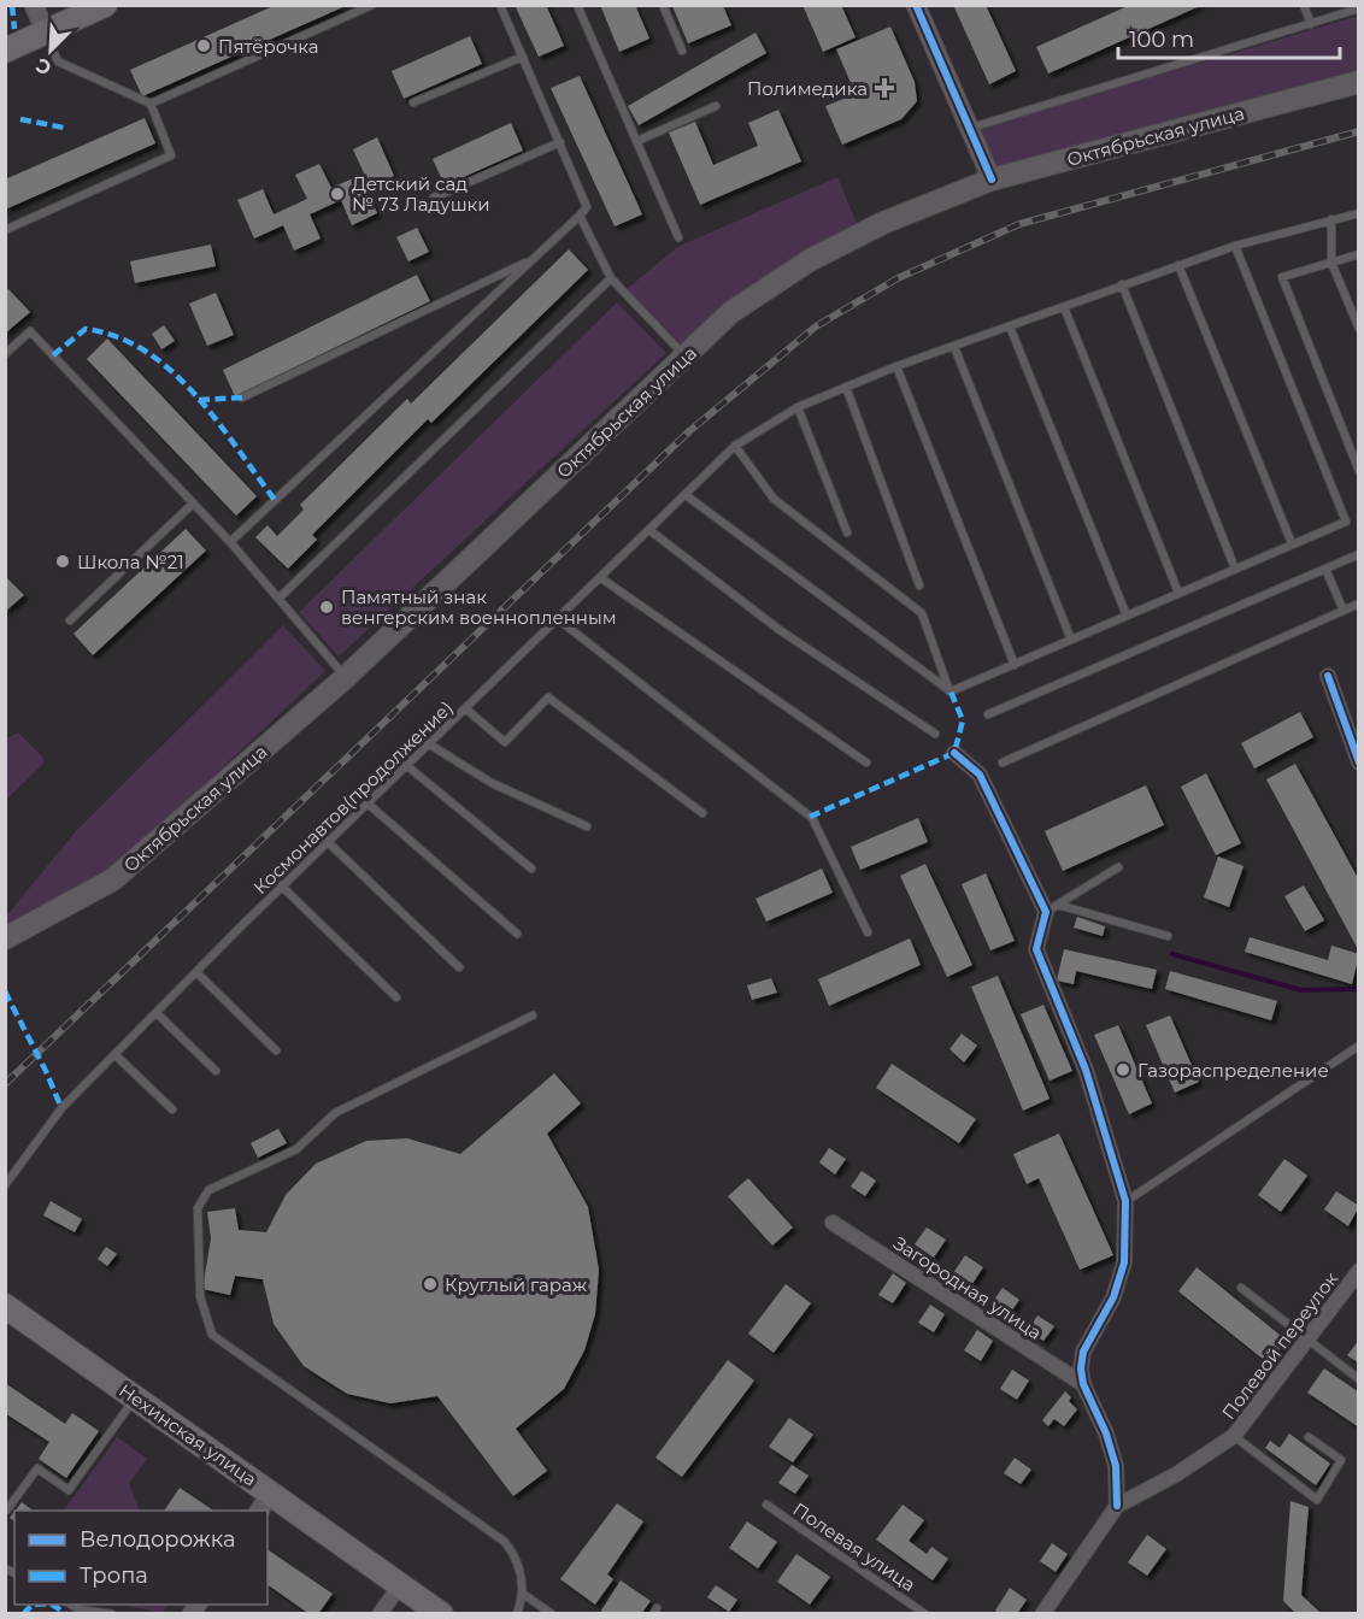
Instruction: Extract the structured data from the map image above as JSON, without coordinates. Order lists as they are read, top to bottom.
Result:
{
  "streets": {
    "main road": ["Октябрьская улица", "Нехинская улица"],
    "street": ["Загородная улица", "Полевой переулок"],
    "lane": ["Космонавтов(продолжение)", "Полевая улица"]
  },
  "places": {
    "other": [
      "Пятёрочка",
      "Детский сад № 73 Ладушки",
      "Школа №21",
      "Памятный знак венгерским военнопленным",
      "Газораспределение",
      "Круглый гараж"
    ],
    "health": ["Полимедика"]
  },
  "legend": ["Велодорожка", "Тропа"],
  "scale_bar": "100 m",
  "north": "bottom left"
}
